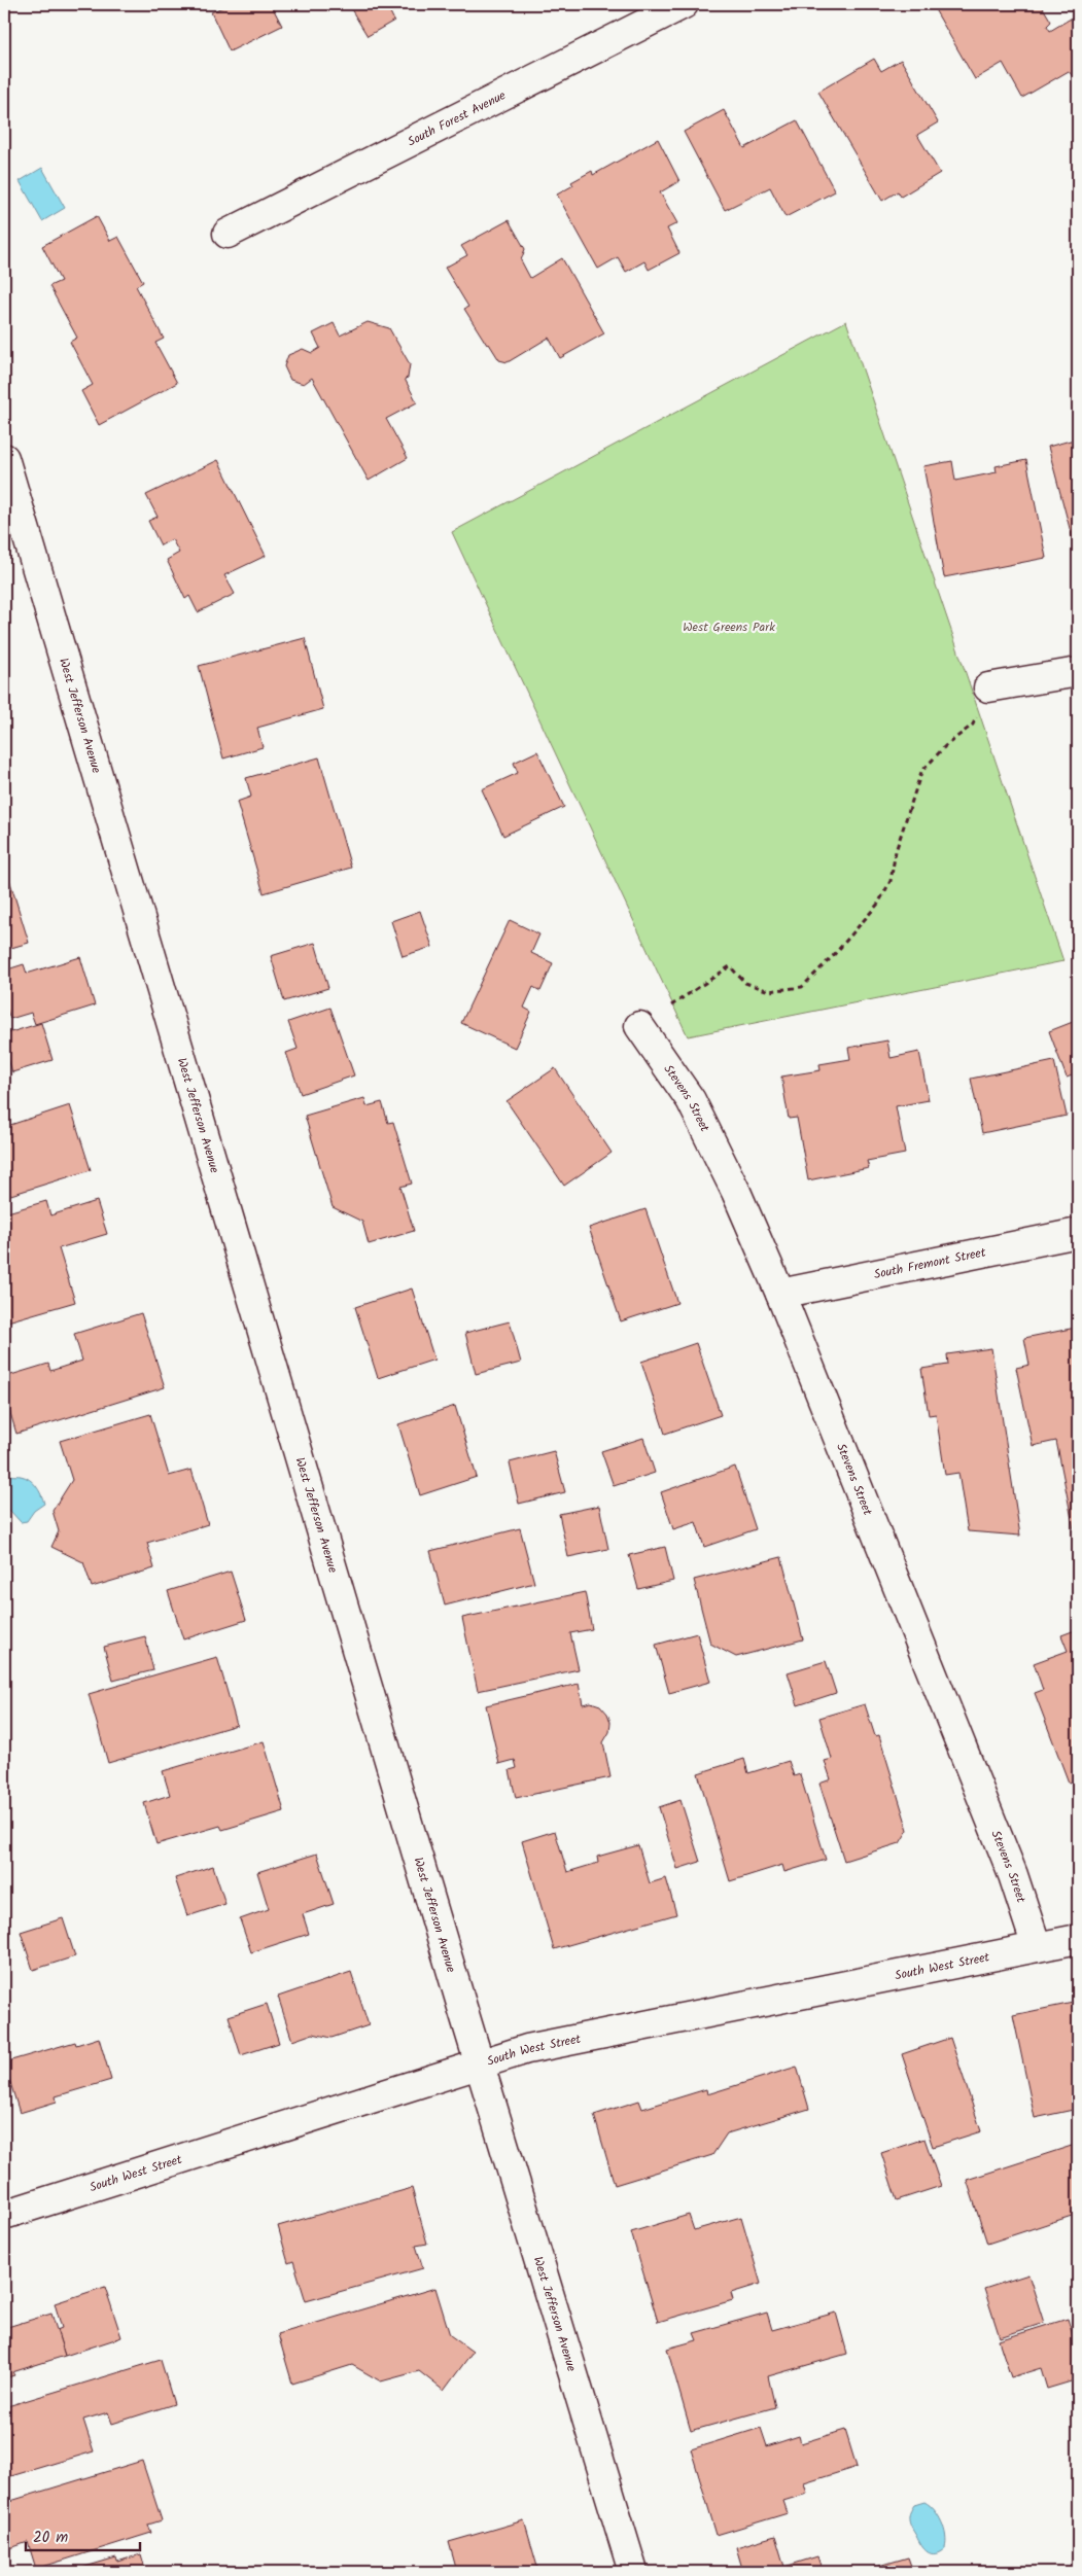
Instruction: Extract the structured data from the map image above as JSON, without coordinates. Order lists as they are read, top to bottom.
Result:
{
  "streets": {
    "street": [
      "South Forest Avenue",
      "West Jefferson Avenue",
      "Stevens Street",
      "South Fremont Street",
      "South West Street"
    ]
  },
  "crossings": [
    ["West Jefferson Avenue", "South West Street"],
    ["Stevens Street", "South Fremont Street"],
    ["Stevens Street", "South West Street"]
  ],
  "parks": ["West Greens Park"],
  "scale_bar": "20 m"
}
